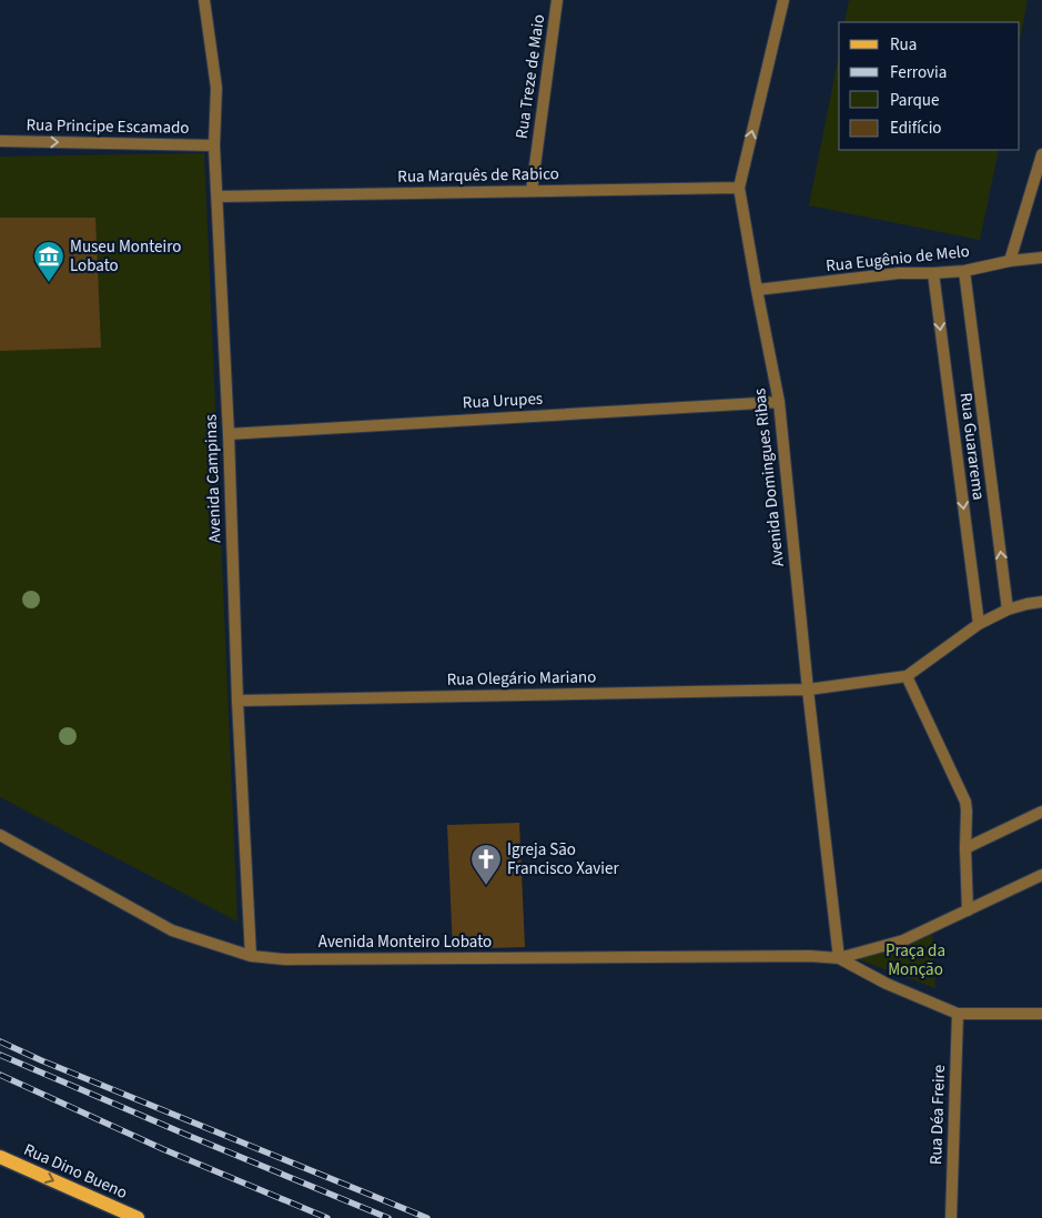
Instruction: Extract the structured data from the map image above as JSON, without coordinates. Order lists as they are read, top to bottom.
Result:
{
  "streets": {
    "main road": ["Rua Dino Bueno"],
    "street": [
      "Rua Treze de Maio",
      "Rua Principe Escamado",
      "Rua Marquês de Rabico",
      "Rua Eugênio de Melo",
      "Rua Urupes",
      "Rua Guararema",
      "Avenida Domingues Ribas",
      "Avenida Campinas",
      "Rua Olegário Mariano",
      "Avenida Monteiro Lobato",
      "Rua Déa Freire"
    ]
  },
  "crossings": [
    ["Rua Treze de Maio", "Rua Marquês de Rabico"],
    ["Rua Principe Escamado", "Avenida Campinas"],
    ["Rua Marquês de Rabico", "Avenida Domingues Ribas"],
    ["Rua Marquês de Rabico", "Avenida Campinas"],
    ["Rua Eugênio de Melo", "Rua Guararema"],
    ["Rua Eugênio de Melo", "Avenida Domingues Ribas"],
    ["Rua Urupes", "Avenida Domingues Ribas"],
    ["Rua Urupes", "Avenida Campinas"],
    ["Avenida Domingues Ribas", "Rua Olegário Mariano"],
    ["Avenida Domingues Ribas", "Avenida Monteiro Lobato"],
    ["Avenida Campinas", "Rua Olegário Mariano"],
    ["Avenida Campinas", "Avenida Monteiro Lobato"]
  ],
  "one_way": ["Rua Principe Escamado", "Rua Dino Bueno"],
  "parks": ["Praça da Monção"],
  "places": {
    "museum": ["Museu Monteiro Lobato"],
    "church": ["Igreja São Francisco Xavier"]
  },
  "legend": [
    "Rua",
    "Ferrovia",
    "Parque",
    "Edifício"
  ]
}
